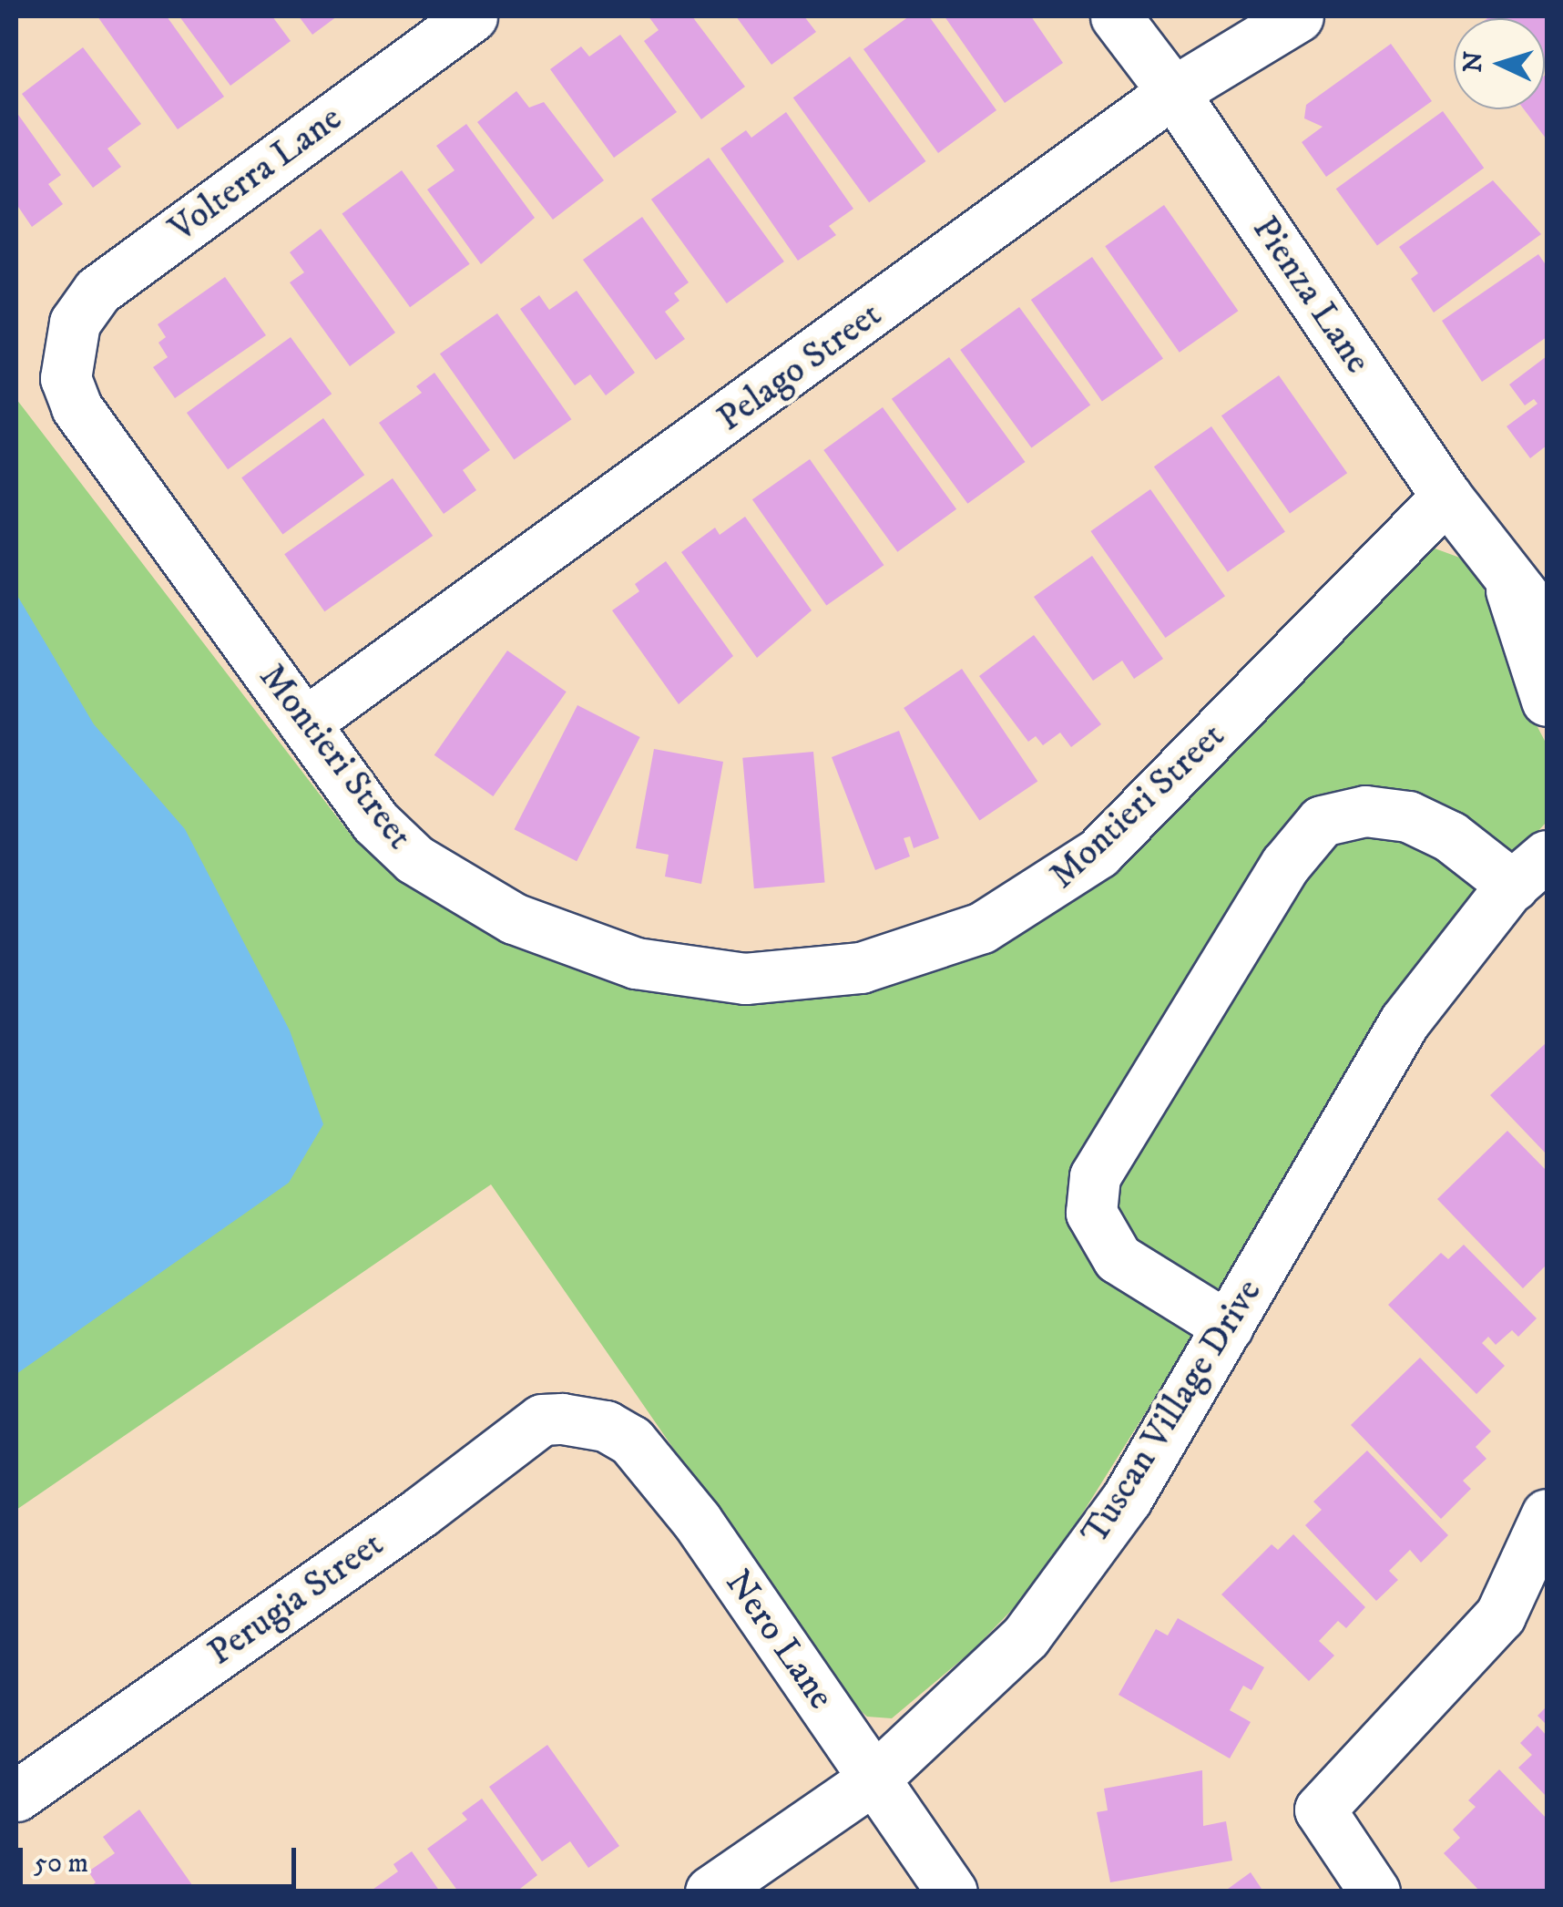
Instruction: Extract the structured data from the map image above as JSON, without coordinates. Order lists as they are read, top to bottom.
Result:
{
  "streets": {
    "street": [
      "Volterra Lane",
      "Pienza Lane",
      "Pelago Street",
      "Montieri Street",
      "Tuscan Village Drive",
      "Perugia Street",
      "Nero Lane"
    ]
  },
  "crossings": [
    ["Volterra Lane", "Montieri Street"],
    ["Pienza Lane", "Pelago Street"],
    ["Pienza Lane", "Montieri Street"],
    ["Pelago Street", "Montieri Street"],
    ["Tuscan Village Drive", "Nero Lane"],
    ["Perugia Street", "Nero Lane"]
  ],
  "scale_bar": "50 m",
  "north": "left"
}
